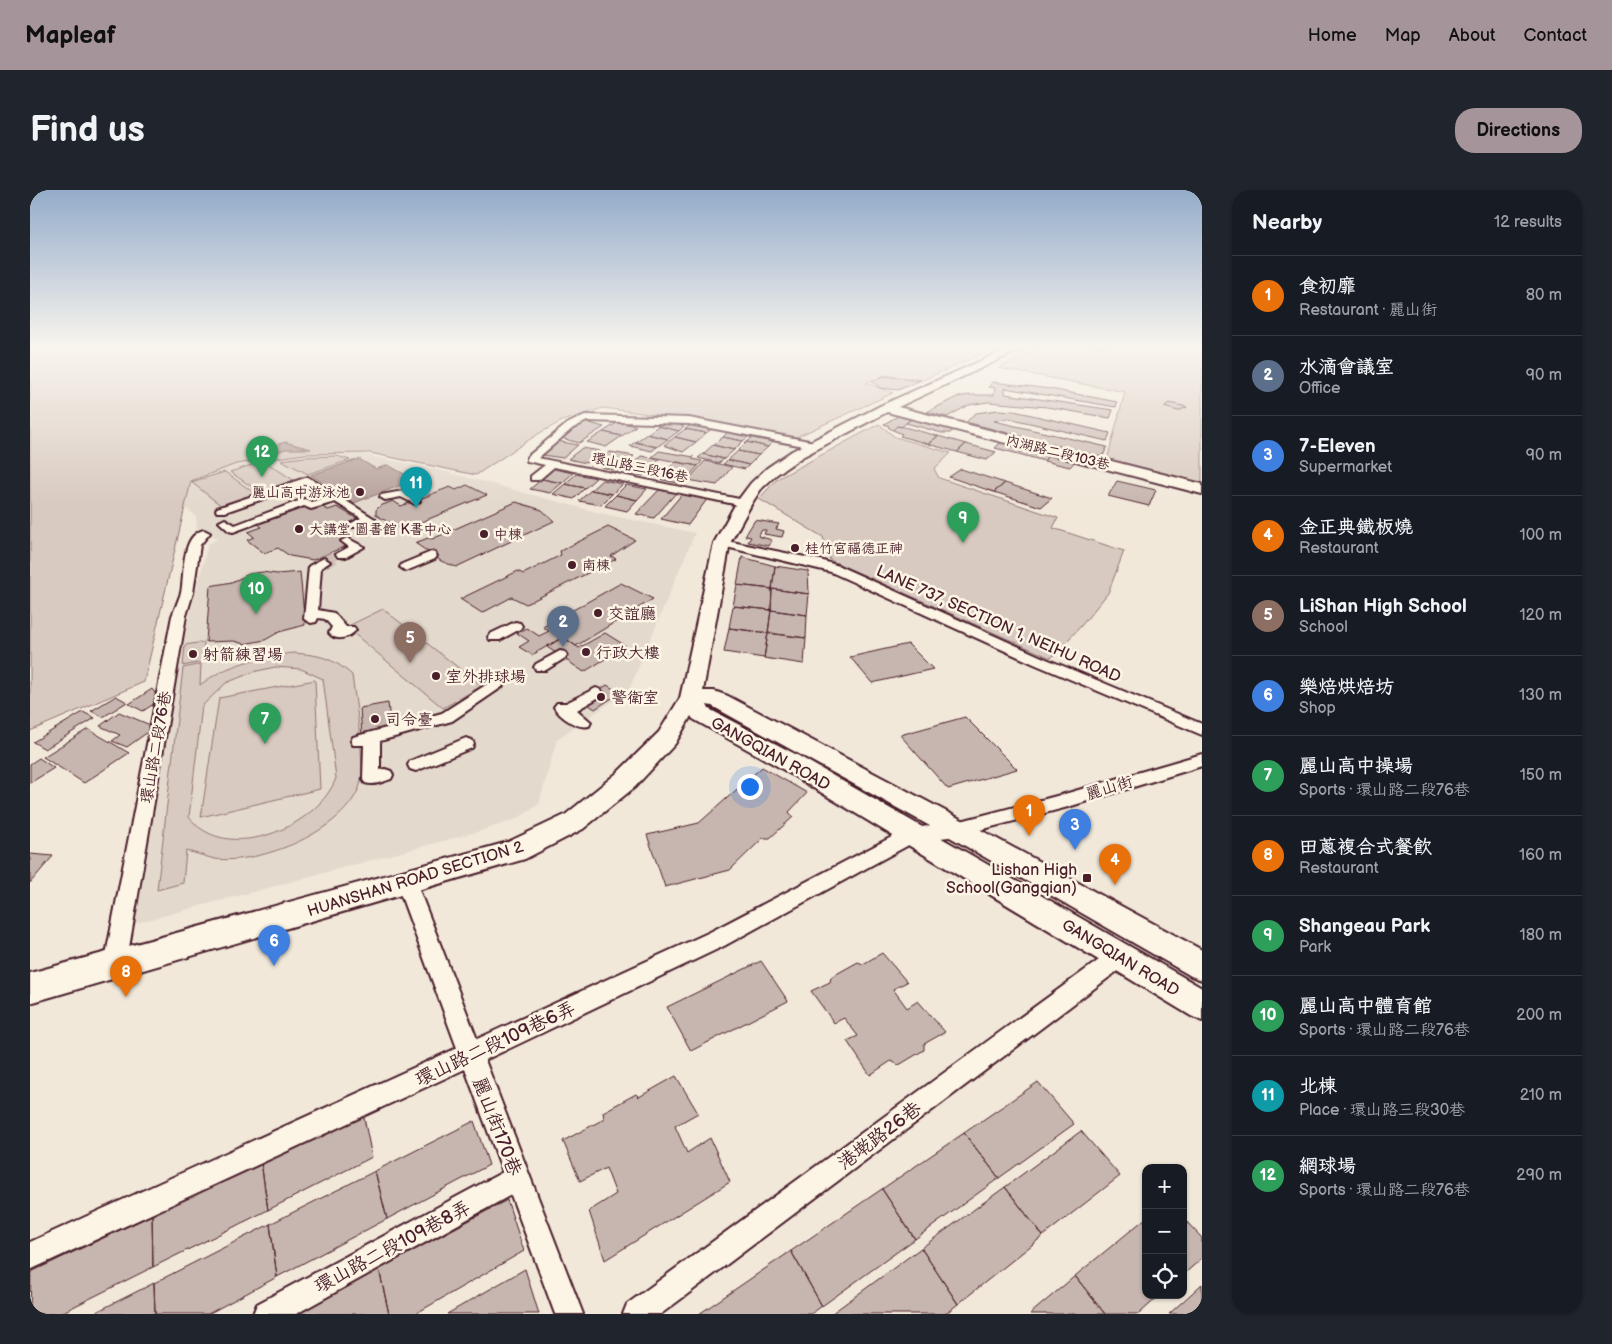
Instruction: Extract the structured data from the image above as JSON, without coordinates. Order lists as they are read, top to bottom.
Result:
{
  "streets": {
    "street": [
      "內湖路二段103巷",
      "環山路三段16巷",
      "LANE 737, SECTION 1, NEIHU ROAD",
      "環山路二段76巷",
      "GANGQIAN ROAD",
      "麗山街",
      "HUANSHAN ROAD SECTION 2",
      "環山路二段109巷6弄",
      "麗山街170巷",
      "港墘路26巷",
      "環山路二段109巷8弄"
    ]
  },
  "crossings": [
    ["內湖路二段103巷", "HUANSHAN ROAD SECTION 2"],
    ["環山路三段16巷", "HUANSHAN ROAD SECTION 2"],
    ["LANE 737, SECTION 1, NEIHU ROAD", "HUANSHAN ROAD SECTION 2"],
    ["環山路二段76巷", "HUANSHAN ROAD SECTION 2"],
    ["GANGQIAN ROAD", "麗山街"],
    ["GANGQIAN ROAD", "HUANSHAN ROAD SECTION 2"],
    ["GANGQIAN ROAD", "環山路二段109巷6弄"],
    ["GANGQIAN ROAD", "港墘路26巷"],
    ["麗山街", "環山路二段109巷6弄"],
    ["HUANSHAN ROAD SECTION 2", "麗山街170巷"],
    ["環山路二段109巷6弄", "麗山街170巷"],
    ["麗山街170巷", "環山路二段109巷8弄"]
  ],
  "places": {
    "other": [
      "麗山高中游泳池",
      "大講堂 圖書館 K書中心",
      "中棟",
      "桂竹宮福德正神",
      "南棟",
      "交誼廳",
      "行政大樓",
      "射箭練習場",
      "室外排球場",
      "警衛室",
      "司令臺"
    ],
    "transit": ["Lishan High School(Gangqian)"]
  },
  "page": {
    "header": "Mapleaf",
    "nav": [
      "Home",
      "Map",
      "About",
      "Contact"
    ],
    "buttons": "Directions",
    "title": "Find us",
    "heading": ["Nearby", "12 results"],
    "list": [
      {
        "mark": "1",
        "name": "食初靡",
        "note": "Restaurant · 麗山街",
        "value": "80 m"
      },
      {
        "mark": "2",
        "name": "水滴會議室",
        "note": "Office",
        "value": "90 m"
      },
      {
        "mark": "3",
        "name": "7-Eleven",
        "note": "Supermarket",
        "value": "90 m"
      },
      {
        "mark": "4",
        "name": "金正典鐵板燒",
        "note": "Restaurant",
        "value": "100 m"
      },
      {
        "mark": "5",
        "name": "LiShan High School",
        "note": "School",
        "value": "120 m"
      },
      {
        "mark": "6",
        "name": "樂焙烘焙坊",
        "note": "Shop",
        "value": "130 m"
      },
      {
        "mark": "7",
        "name": "麗山高中操場",
        "note": "Sports · 環山路二段76巷",
        "value": "150 m"
      },
      {
        "mark": "8",
        "name": "田蔥複合式餐飲",
        "note": "Restaurant",
        "value": "160 m"
      },
      {
        "mark": "9",
        "name": "Shangeau Park",
        "note": "Park",
        "value": "180 m"
      },
      {
        "mark": "10",
        "name": "麗山高中體育館",
        "note": "Sports · 環山路二段76巷",
        "value": "200 m"
      },
      {
        "mark": "11",
        "name": "北棟",
        "note": "Place · 環山路三段30巷",
        "value": "210 m"
      },
      {
        "mark": "12",
        "name": "網球場",
        "note": "Sports · 環山路二段76巷",
        "value": "290 m"
      }
    ],
    "pins": [
      "12",
      "11",
      "9",
      "10",
      "2",
      "5",
      "7",
      "1",
      "3",
      "4",
      "6",
      "8"
    ],
    "map_buttons": ["+", "−"]
  }
}
